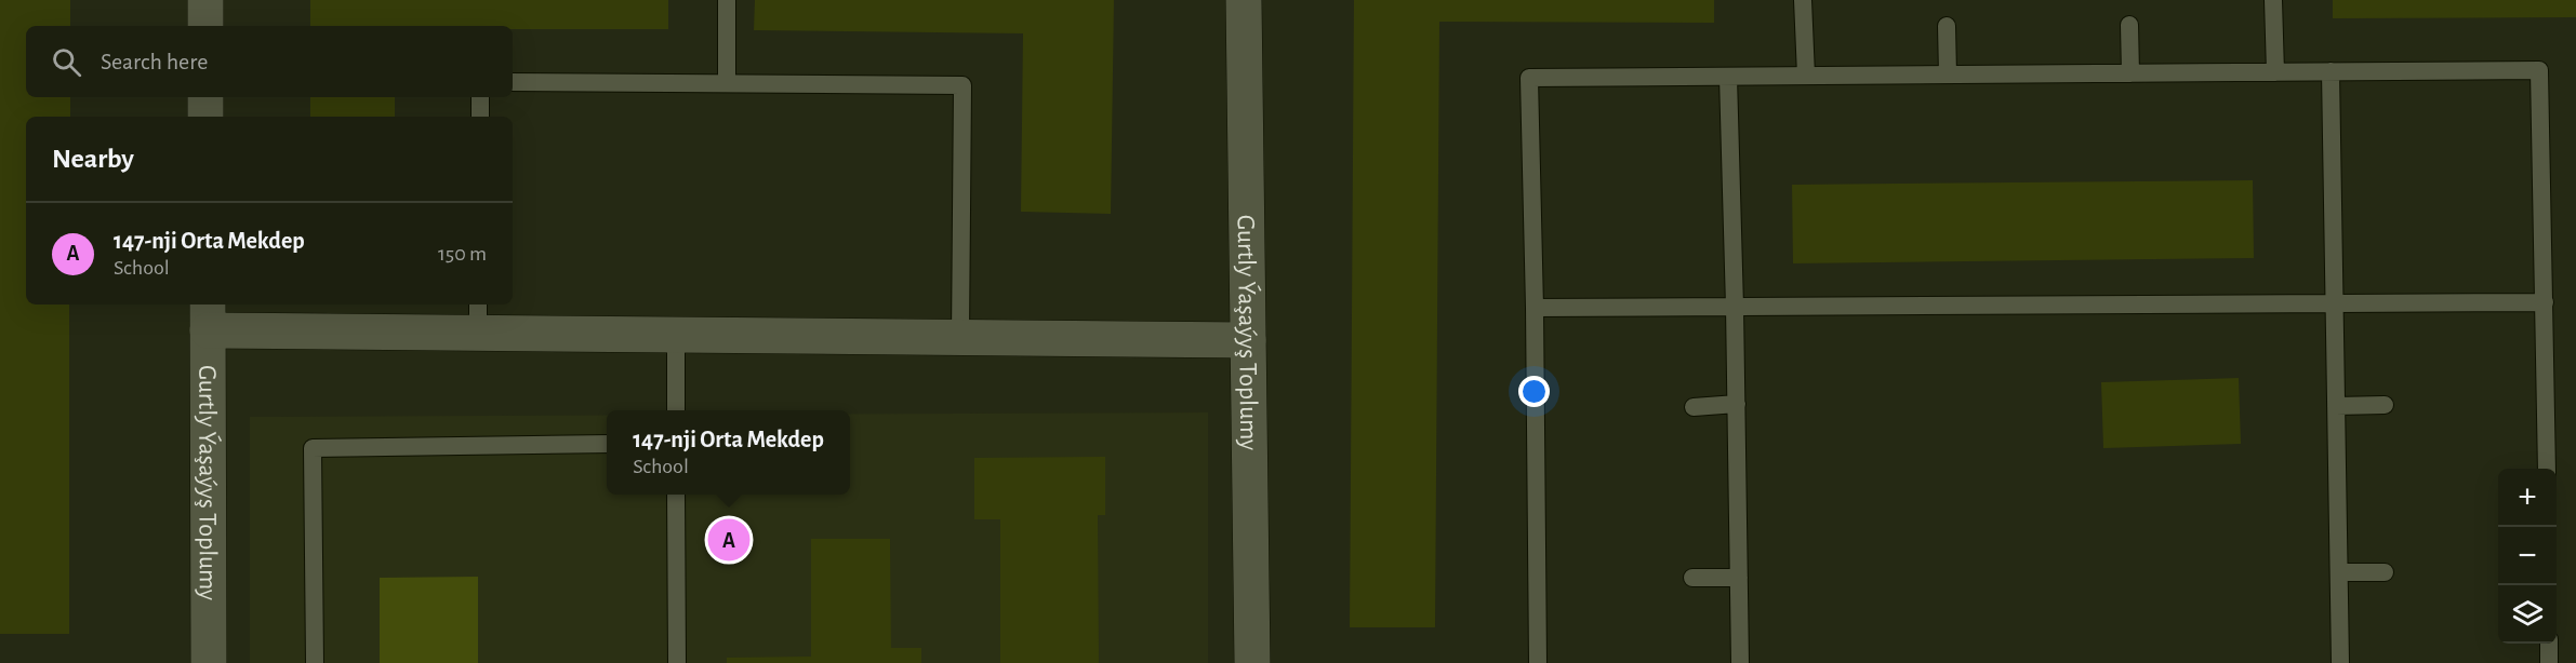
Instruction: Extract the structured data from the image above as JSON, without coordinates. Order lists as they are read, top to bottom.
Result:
{
  "streets": {
    "street": ["Gurtly Ýaşaýyş Toplumy"]
  },
  "page": {
    "search": "Search here",
    "heading": "Nearby",
    "list": [
      {
        "mark": "A",
        "name": "147-nji Orta Mekdep",
        "note": "School",
        "value": "150 m"
      }
    ],
    "popup": ["147-nji Orta Mekdep", "School"],
    "map_buttons": ["+", "−"],
    "pins": "A"
  }
}
